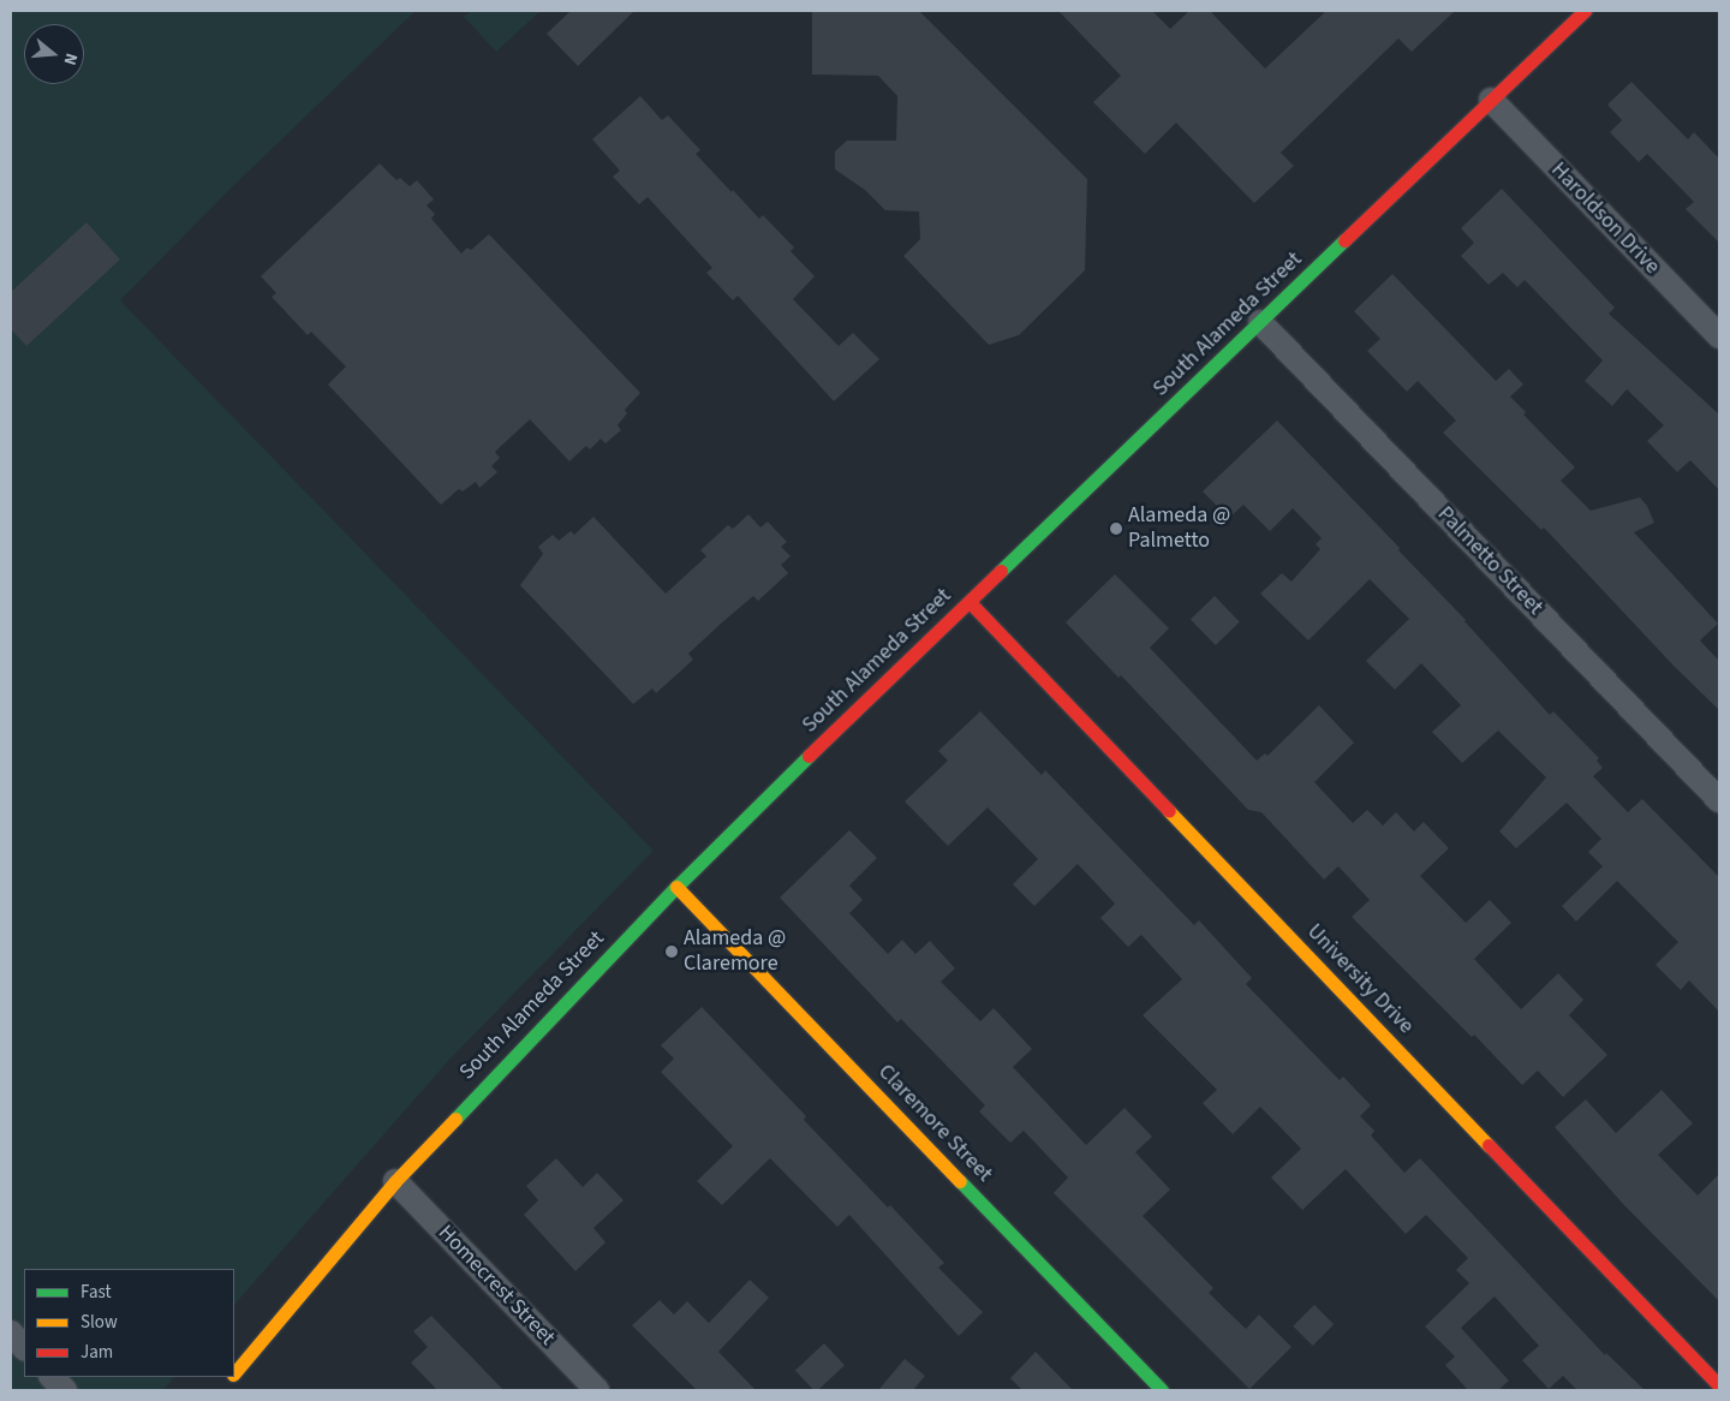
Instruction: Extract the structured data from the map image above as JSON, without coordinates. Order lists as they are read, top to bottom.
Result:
{
  "streets": {
    "main road": ["South Alameda Street", "University Drive", "Claremore Street"],
    "street": ["Haroldson Drive", "Palmetto Street", "Homecrest Street"]
  },
  "crossings": [
    ["Haroldson Drive", "South Alameda Street"],
    ["South Alameda Street", "Palmetto Street"],
    ["South Alameda Street", "University Drive"],
    ["South Alameda Street", "Claremore Street"],
    ["South Alameda Street", "Homecrest Street"]
  ],
  "places": ["Alameda @ Palmetto", "Alameda @ Claremore"],
  "legend": ["Fast", "Slow", "Jam"],
  "north": "right"
}
